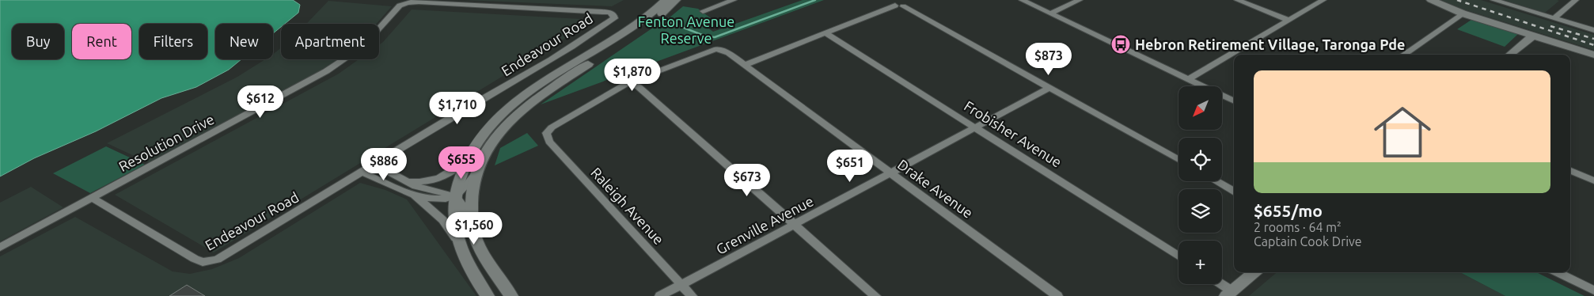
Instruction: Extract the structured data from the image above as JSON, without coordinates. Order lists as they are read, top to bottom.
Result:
{
  "streets": {
    "street": [
      "Endeavour Road",
      "Frobisher Avenue",
      "Resolution Drive",
      "Drake Avenue",
      "Raleigh Avenue",
      "Grenville Avenue"
    ]
  },
  "crossings": [
    ["Endeavour Road", "Resolution Drive"],
    ["Frobisher Avenue", "Grenville Avenue"],
    ["Drake Avenue", "Raleigh Avenue"],
    ["Drake Avenue", "Grenville Avenue"],
    ["Raleigh Avenue", "Grenville Avenue"]
  ],
  "parks": ["Fenton Avenue Reserve"],
  "places": {
    "bus stop": ["Hebron Retirement Village, Taronga Pde"]
  },
  "north": "bottom left",
  "page": {
    "chip": [
      "Buy",
      "Rent",
      "Filters",
      "New",
      "Apartment"
    ],
    "price": [
      "$873",
      "$1,870",
      "$612",
      "$1,710",
      "$655",
      "$886",
      "$651",
      "$673",
      "$1,560"
    ],
    "list": [
      {
        "name": "$655/mo",
        "note": "2 rooms · 64 m² · Captain Cook Drive"
      }
    ],
    "map_buttons": "+"
  }
}
